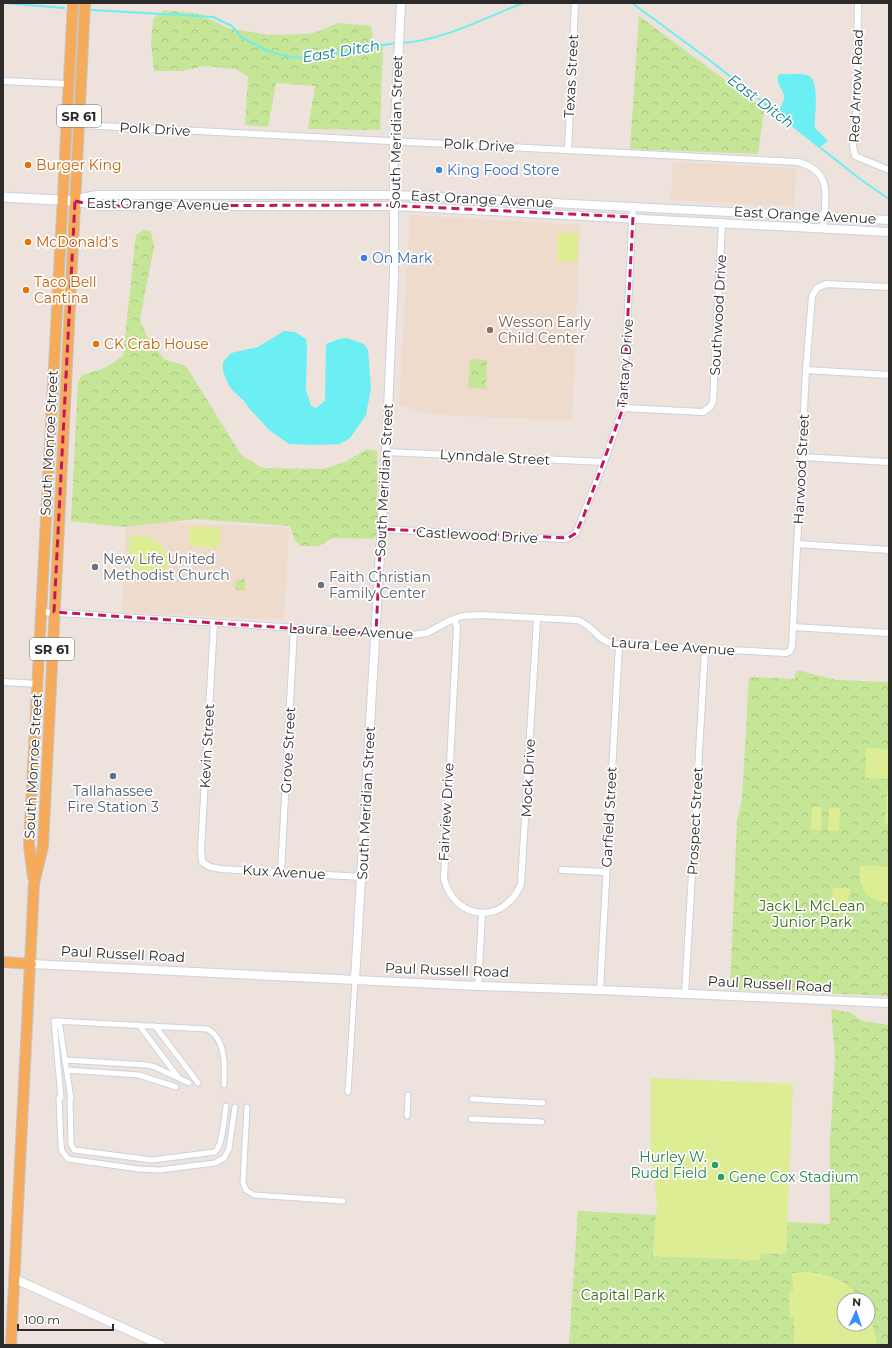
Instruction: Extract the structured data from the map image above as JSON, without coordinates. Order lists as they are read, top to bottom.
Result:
{
  "streets": {
    "main road": [
      "SR 61",
      "East Orange Avenue",
      "South Monroe Street",
      "Paul Russell Road"
    ],
    "street": [
      "Texas Street",
      "Red Arrow Road",
      "Polk Drive",
      "South Meridian Street",
      "Southwood Drive",
      "Tartary Drive",
      "Lynndale Street",
      "Harwood Street",
      "Castlewood Drive",
      "Laura Lee Avenue",
      "Kevin Street",
      "Grove Street",
      "Mock Drive",
      "Fairview Drive",
      "Garfield Street",
      "Prospect Street",
      "Kux Avenue"
    ]
  },
  "crossings": [
    ["Texas Street", "Polk Drive"],
    ["Polk Drive", "South Meridian Street"],
    ["Polk Drive", "East Orange Avenue"],
    ["Polk Drive", "South Monroe Street"],
    ["South Meridian Street", "East Orange Avenue"],
    ["South Meridian Street", "Lynndale Street"],
    ["South Meridian Street", "Castlewood Drive"],
    ["South Meridian Street", "Laura Lee Avenue"],
    ["South Meridian Street", "Kux Avenue"],
    ["South Meridian Street", "Paul Russell Road"],
    ["East Orange Avenue", "Southwood Drive"],
    ["East Orange Avenue", "Tartary Drive"],
    ["East Orange Avenue", "South Monroe Street"],
    ["Southwood Drive", "Tartary Drive"],
    ["Tartary Drive", "Lynndale Street"],
    ["Tartary Drive", "Castlewood Drive"],
    ["South Monroe Street", "Laura Lee Avenue"],
    ["South Monroe Street", "Paul Russell Road"],
    ["Harwood Street", "Laura Lee Avenue"],
    ["Laura Lee Avenue", "Kevin Street"],
    ["Laura Lee Avenue", "Grove Street"],
    ["Laura Lee Avenue", "Mock Drive"],
    ["Laura Lee Avenue", "Fairview Drive"],
    ["Laura Lee Avenue", "Garfield Street"],
    ["Laura Lee Avenue", "Prospect Street"],
    ["Kevin Street", "Kux Avenue"],
    ["Grove Street", "Kux Avenue"],
    ["Mock Drive", "Fairview Drive"],
    ["Garfield Street", "Paul Russell Road"],
    ["Prospect Street", "Paul Russell Road"]
  ],
  "water": ["East Ditch"],
  "parks": ["Jack L. McLean Junior Park", "Capital Park"],
  "places": [
    "Burger King",
    "King Food Store",
    "McDonald's",
    "On Mark",
    "Taco Bell Cantina",
    "Wesson Early Child Center",
    "CK Crab House",
    "New Life United Methodist Church",
    "Faith Christian Family Center",
    "Tallahassee Fire Station 3",
    "Hurley W. Rudd Field",
    "Gene Cox Stadium"
  ],
  "scale_bar": "100 m",
  "north": "top"
}
